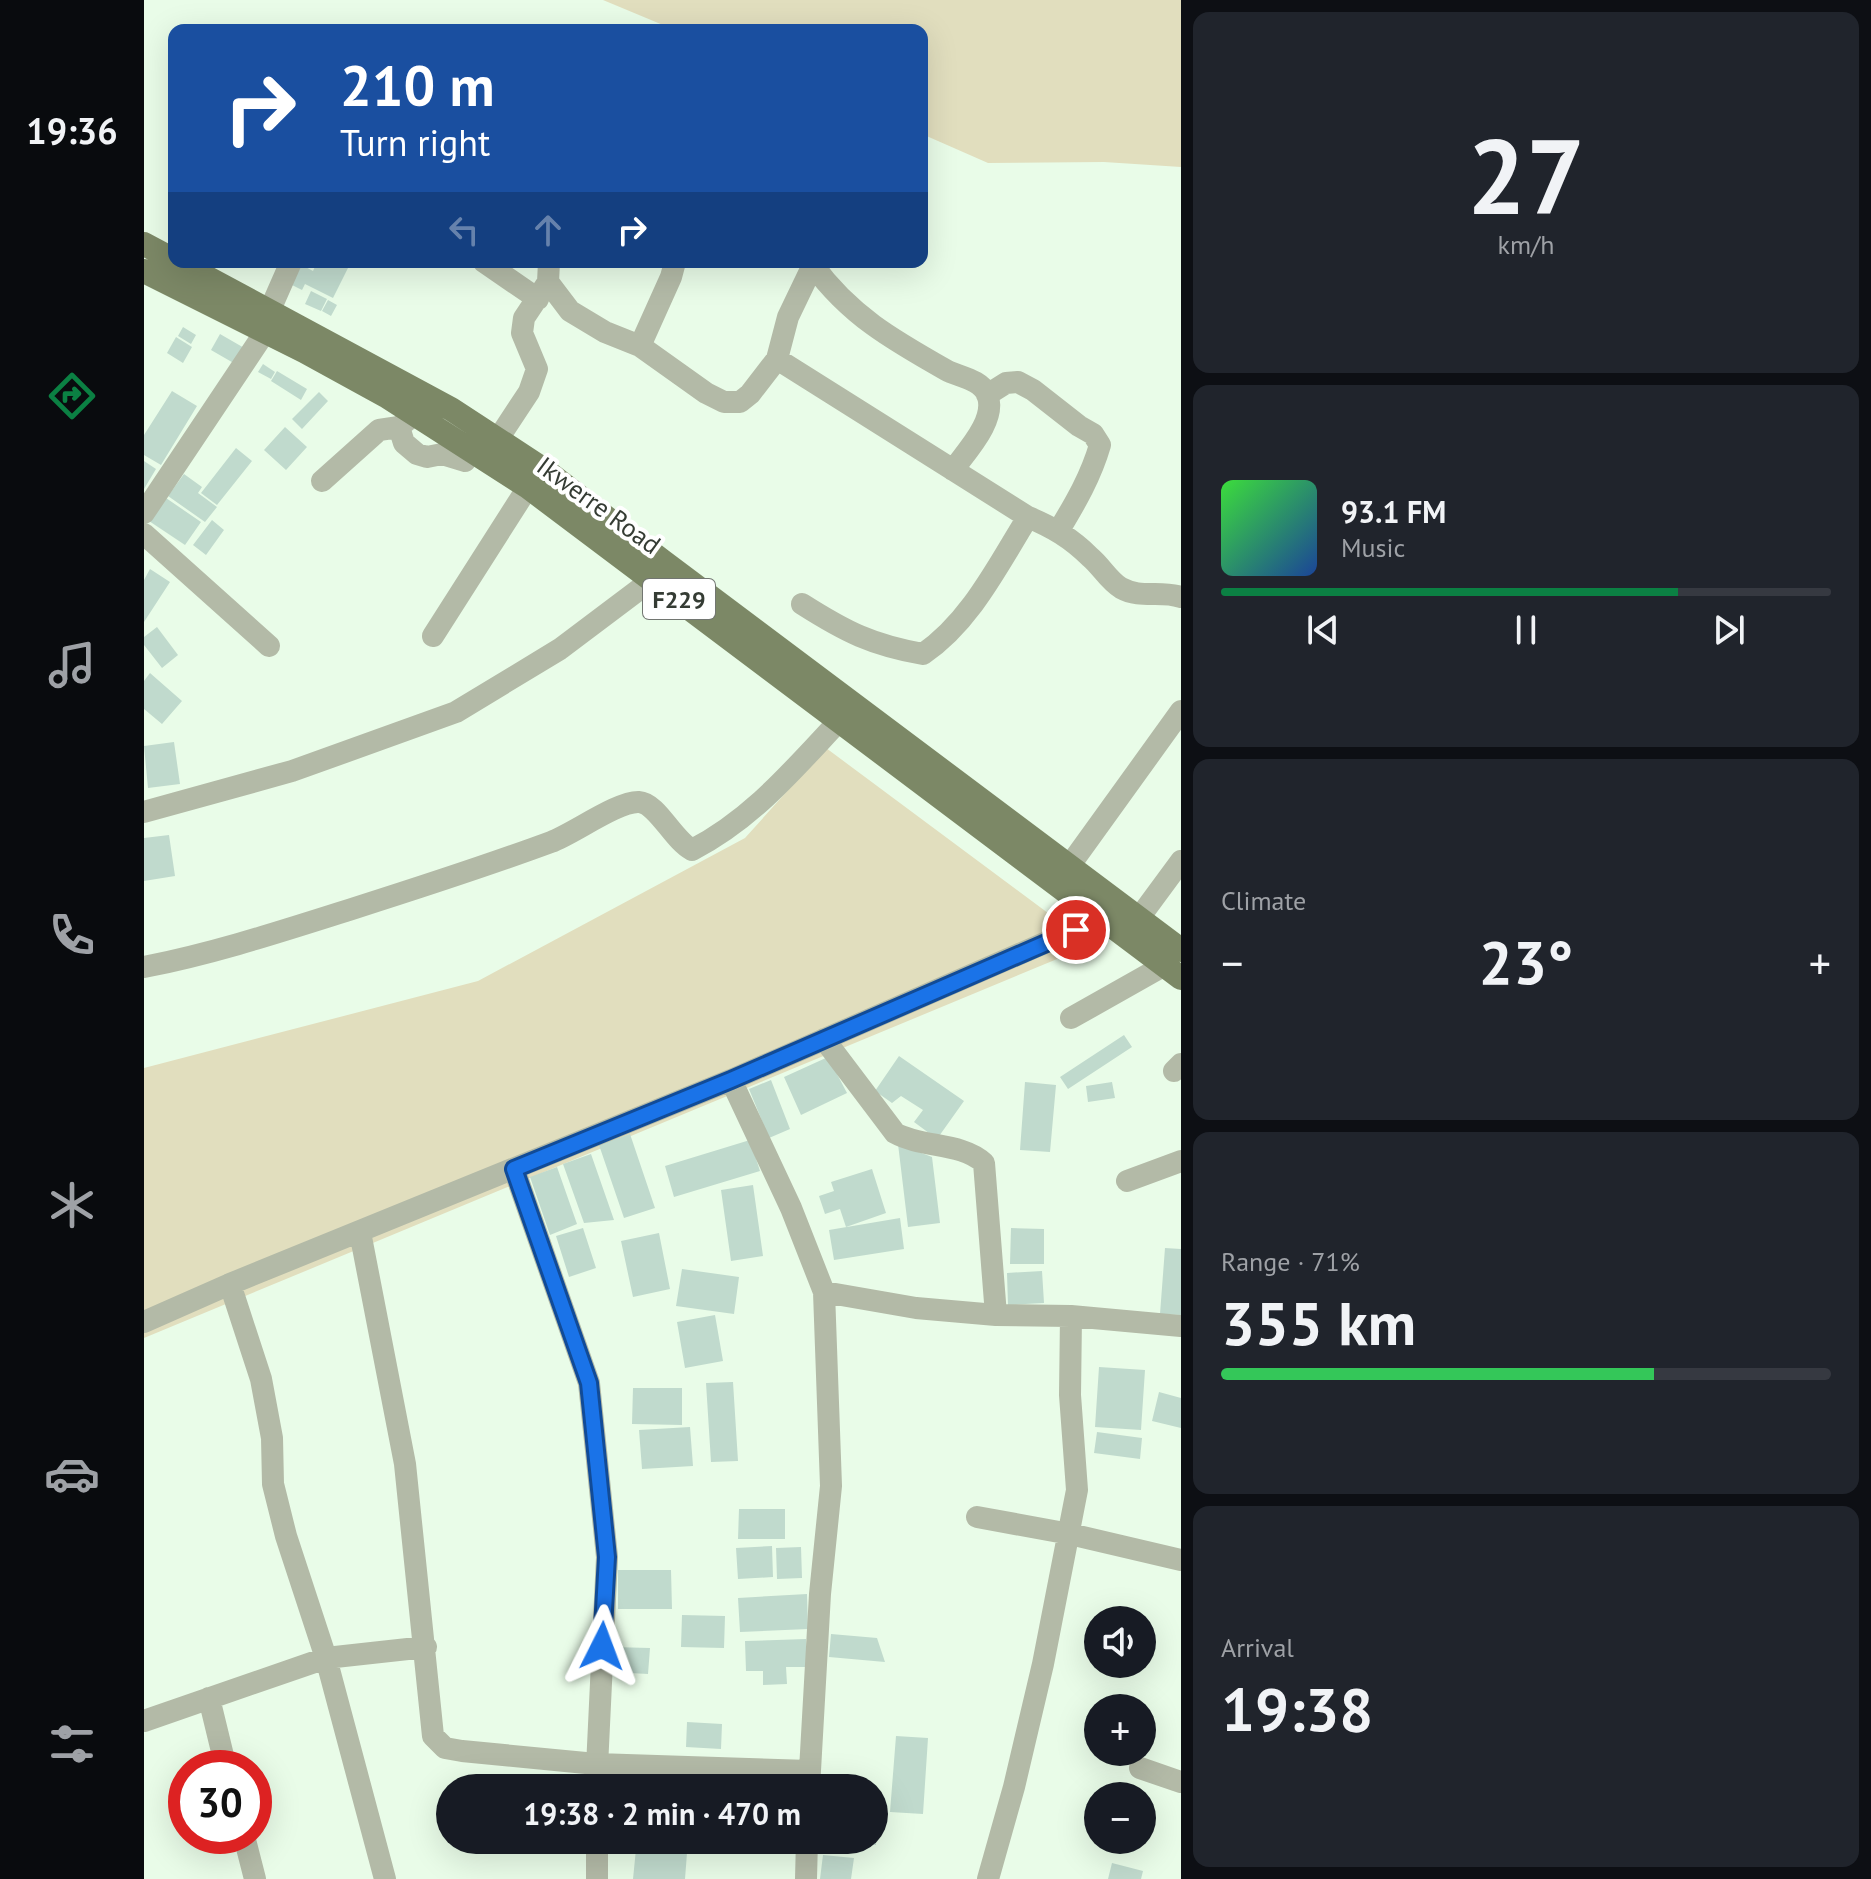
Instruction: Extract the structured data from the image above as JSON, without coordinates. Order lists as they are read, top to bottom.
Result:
{
  "streets": {
    "main road": ["Ikwerre Road", "F229"]
  },
  "page": {
    "tabs": "19:36",
    "tile": [
      ["27", "km/h"],
      "Climate",
      ["Range · 71%", "355 km"],
      ["Arrival", "19:38"]
    ],
    "turn": ["210 m", "Turn right"],
    "song": ["93.1 FM", "Music"],
    "heat": ["−", "23°", "+"],
    "map_buttons": ["+", "−"],
    "limit": "30",
    "trip": "19:38 · 2 min · 470 m"
  }
}
